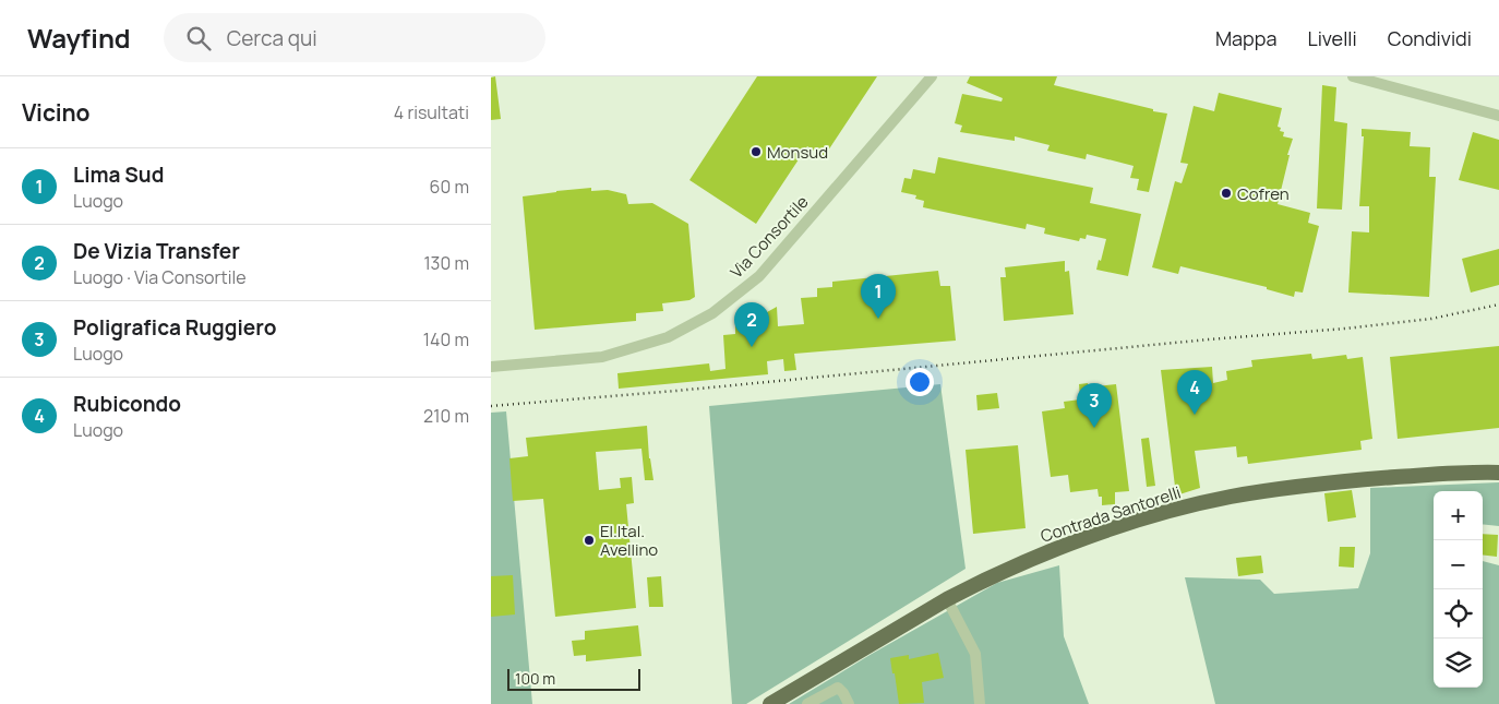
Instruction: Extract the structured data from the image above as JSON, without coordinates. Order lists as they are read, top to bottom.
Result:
{
  "streets": {
    "main road": ["Contrada Santorelli"],
    "street": ["Via Consortile"]
  },
  "places": ["Monsud", "Cofren", "El.Ital. Avellino"],
  "scale_bar": "100 m",
  "page": {
    "header": "Wayfind",
    "search": "Cerca qui",
    "nav": ["Mappa", "Livelli", "Condividi"],
    "heading": ["Vicino", "4 risultati"],
    "list": [
      {
        "mark": "1",
        "name": "Lima Sud",
        "note": "Luogo",
        "value": "60 m"
      },
      {
        "mark": "2",
        "name": "De Vizia Transfer",
        "note": "Luogo · Via Consortile",
        "value": "130 m"
      },
      {
        "mark": "3",
        "name": "Poligrafica Ruggiero",
        "note": "Luogo",
        "value": "140 m"
      },
      {
        "mark": "4",
        "name": "Rubicondo",
        "note": "Luogo",
        "value": "210 m"
      }
    ],
    "pins": [
      "1",
      "2",
      "4",
      "3"
    ],
    "map_buttons": ["+", "−"],
    "scale": "100 m"
  }
}
